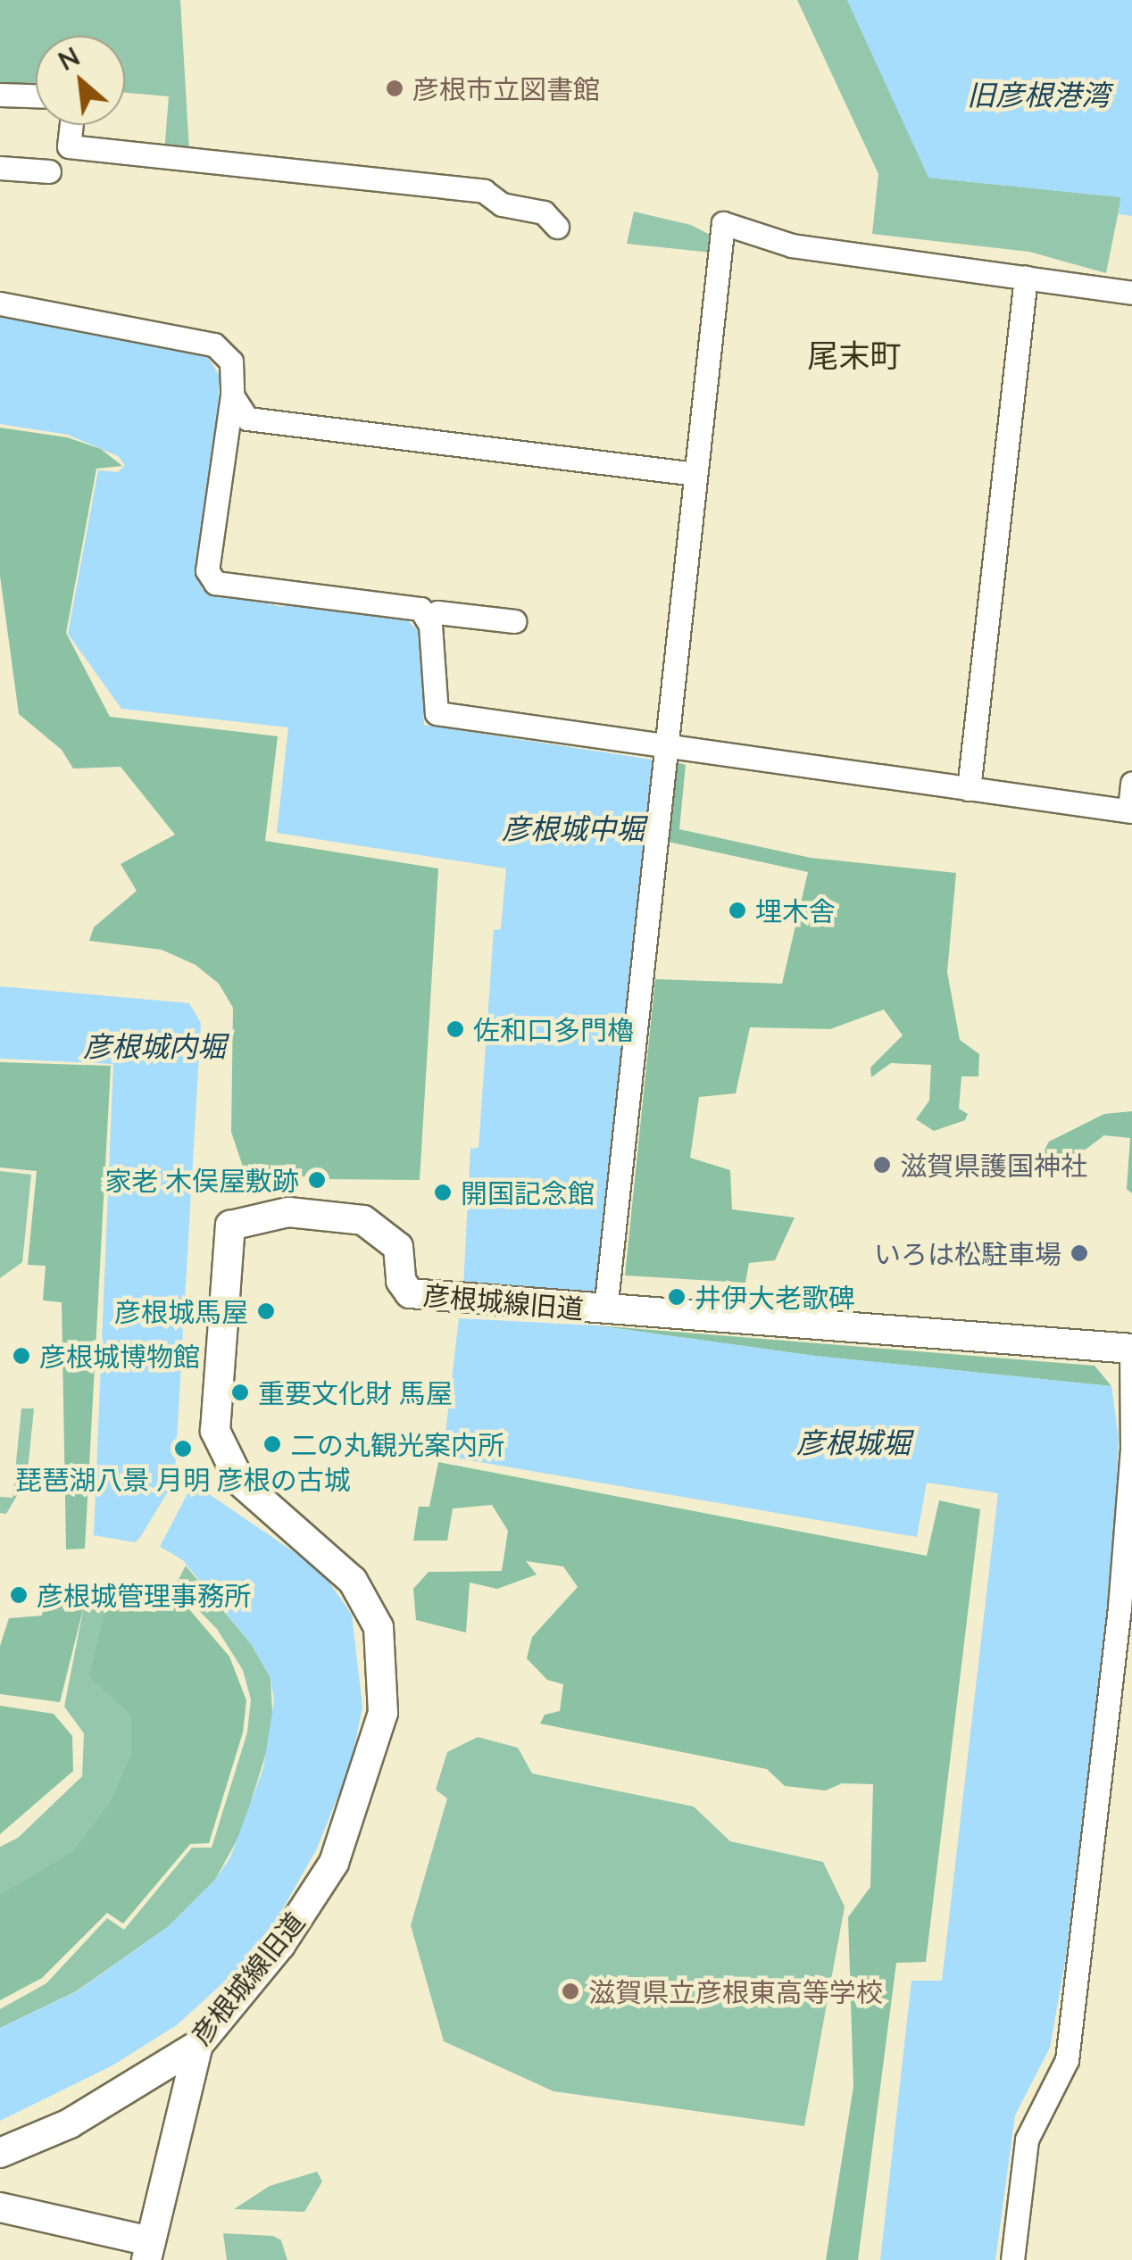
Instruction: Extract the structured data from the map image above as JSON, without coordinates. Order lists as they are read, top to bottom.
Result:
{
  "streets": {
    "street": ["彦根城線旧道"]
  },
  "districts": ["尾末町"],
  "water": [
    "旧彦根港湾",
    "彦根城中堀",
    "彦根城内堀",
    "彦根城堀"
  ],
  "places": [
    "彦根市立図書館",
    "埋木舎",
    "佐和口多門櫓",
    "滋賀県護国神社",
    "家老 木俣屋敷跡",
    "開国記念館",
    "いろは松駐車場",
    "井伊大老歌碑",
    "彦根城馬屋",
    "彦根城博物館",
    "重要文化財 馬屋",
    "二の丸観光案内所",
    "琵琶湖八景 月明 彦根の古城",
    "彦根城管理事務所",
    "滋賀県立彦根東高等学校"
  ],
  "north": "top left"
}
